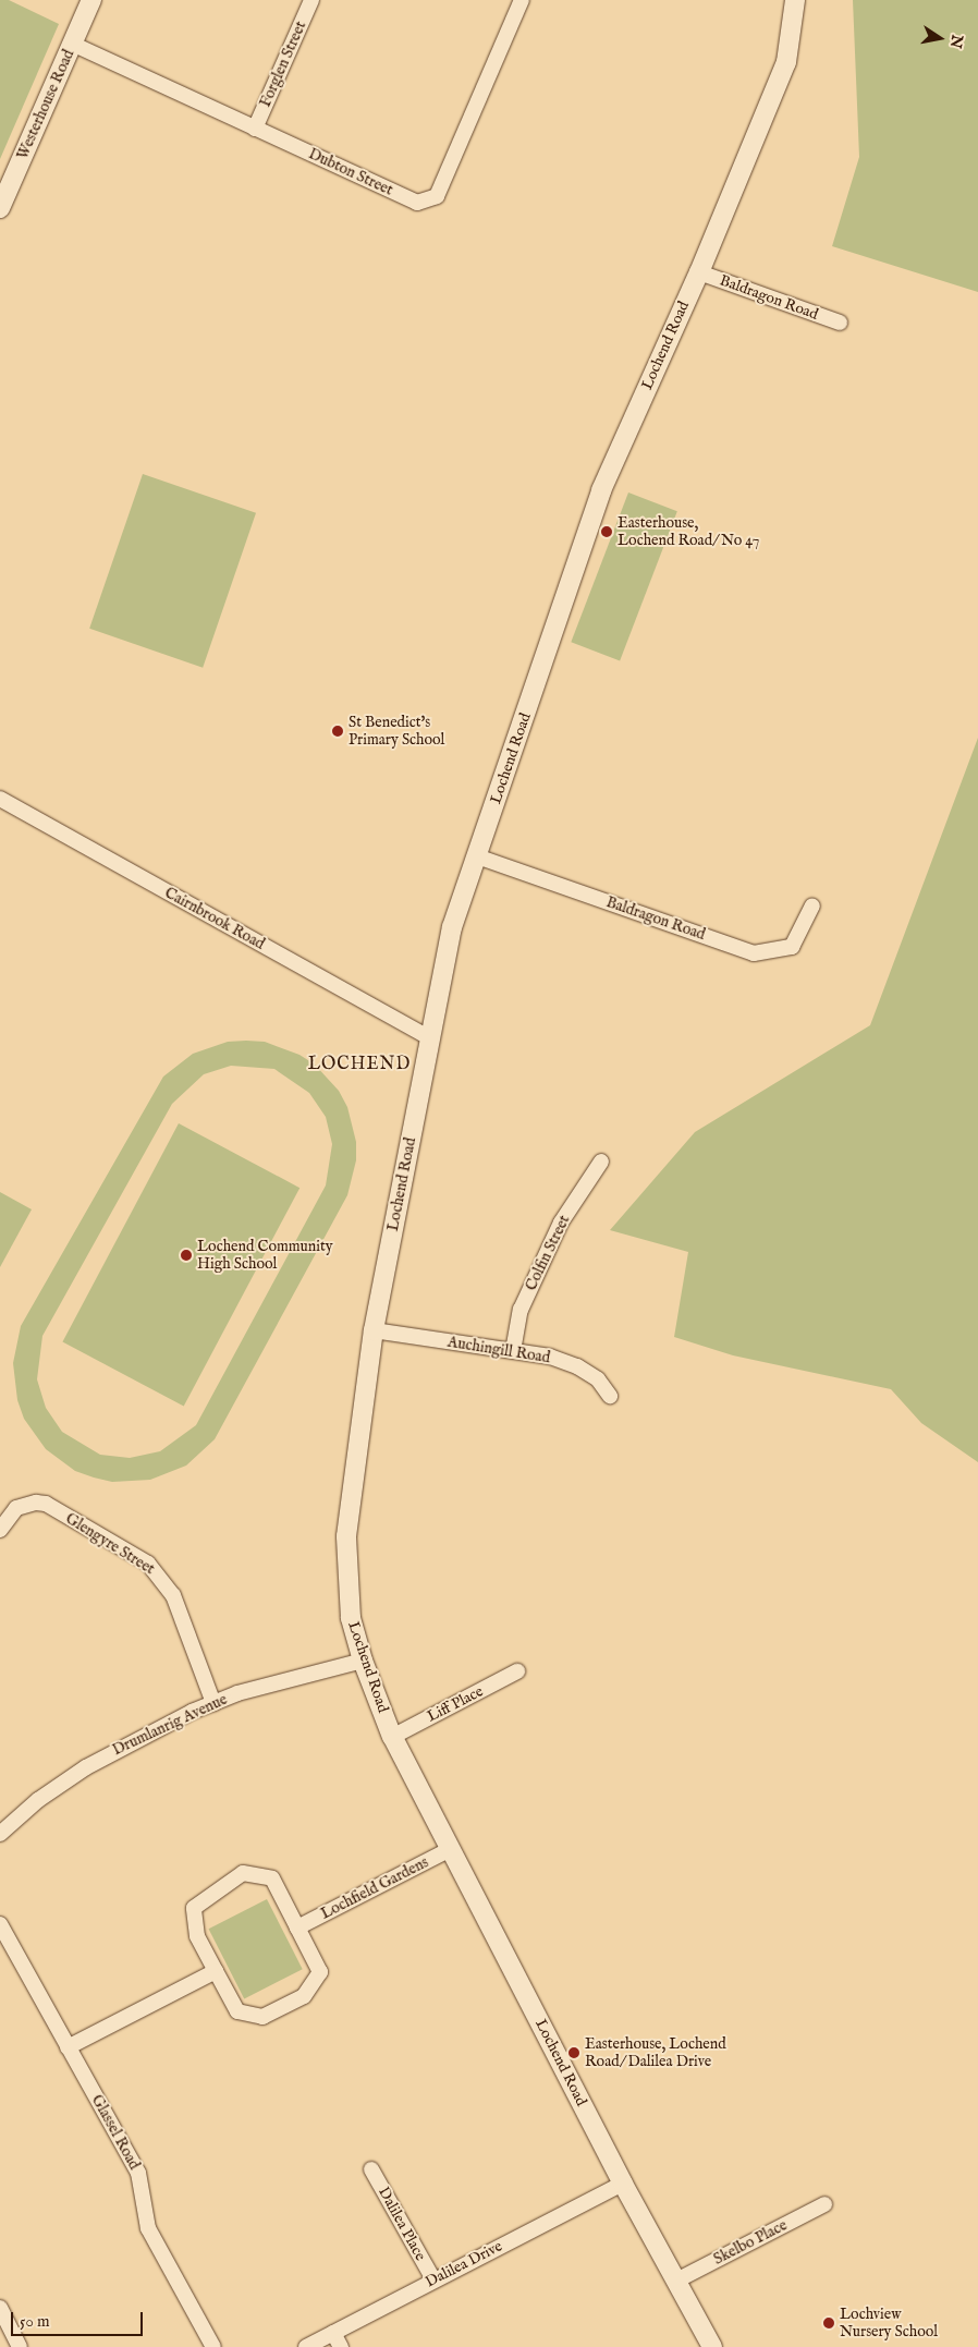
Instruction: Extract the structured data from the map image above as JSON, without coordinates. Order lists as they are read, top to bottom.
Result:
{
  "streets": {
    "street": [
      "Forglen Street",
      "Westerhouse Road",
      "Dubton Street",
      "Baldragon Road",
      "Lochend Road",
      "Cairnbrook Road",
      "Colfin Street",
      "Auchingill Road",
      "Glengyre Street",
      "Liff Place",
      "Drumlanrig Avenue",
      "Lochfield Gardens",
      "Glassel Road",
      "Dalilea Place",
      "Skelbo Place",
      "Dalilea Drive"
    ]
  },
  "crossings": [
    ["Forglen Street", "Dubton Street"],
    ["Westerhouse Road", "Dubton Street"],
    ["Baldragon Road", "Lochend Road"],
    ["Lochend Road", "Cairnbrook Road"],
    ["Lochend Road", "Auchingill Road"],
    ["Lochend Road", "Liff Place"],
    ["Lochend Road", "Drumlanrig Avenue"],
    ["Lochend Road", "Lochfield Gardens"],
    ["Lochend Road", "Skelbo Place"],
    ["Lochend Road", "Dalilea Drive"],
    ["Colfin Street", "Auchingill Road"],
    ["Glengyre Street", "Drumlanrig Avenue"],
    ["Dalilea Place", "Dalilea Drive"]
  ],
  "districts": ["LOCHEND"],
  "places": [
    "Easterhouse, Lochend Road/ No 47",
    "St Benedict's Primary School",
    "Lochend Community High School",
    "Easterhouse, Lochend Road/ Dalilea Drive",
    "Lochview Nursery School"
  ],
  "scale_bar": "50 m",
  "north": "right"
}
